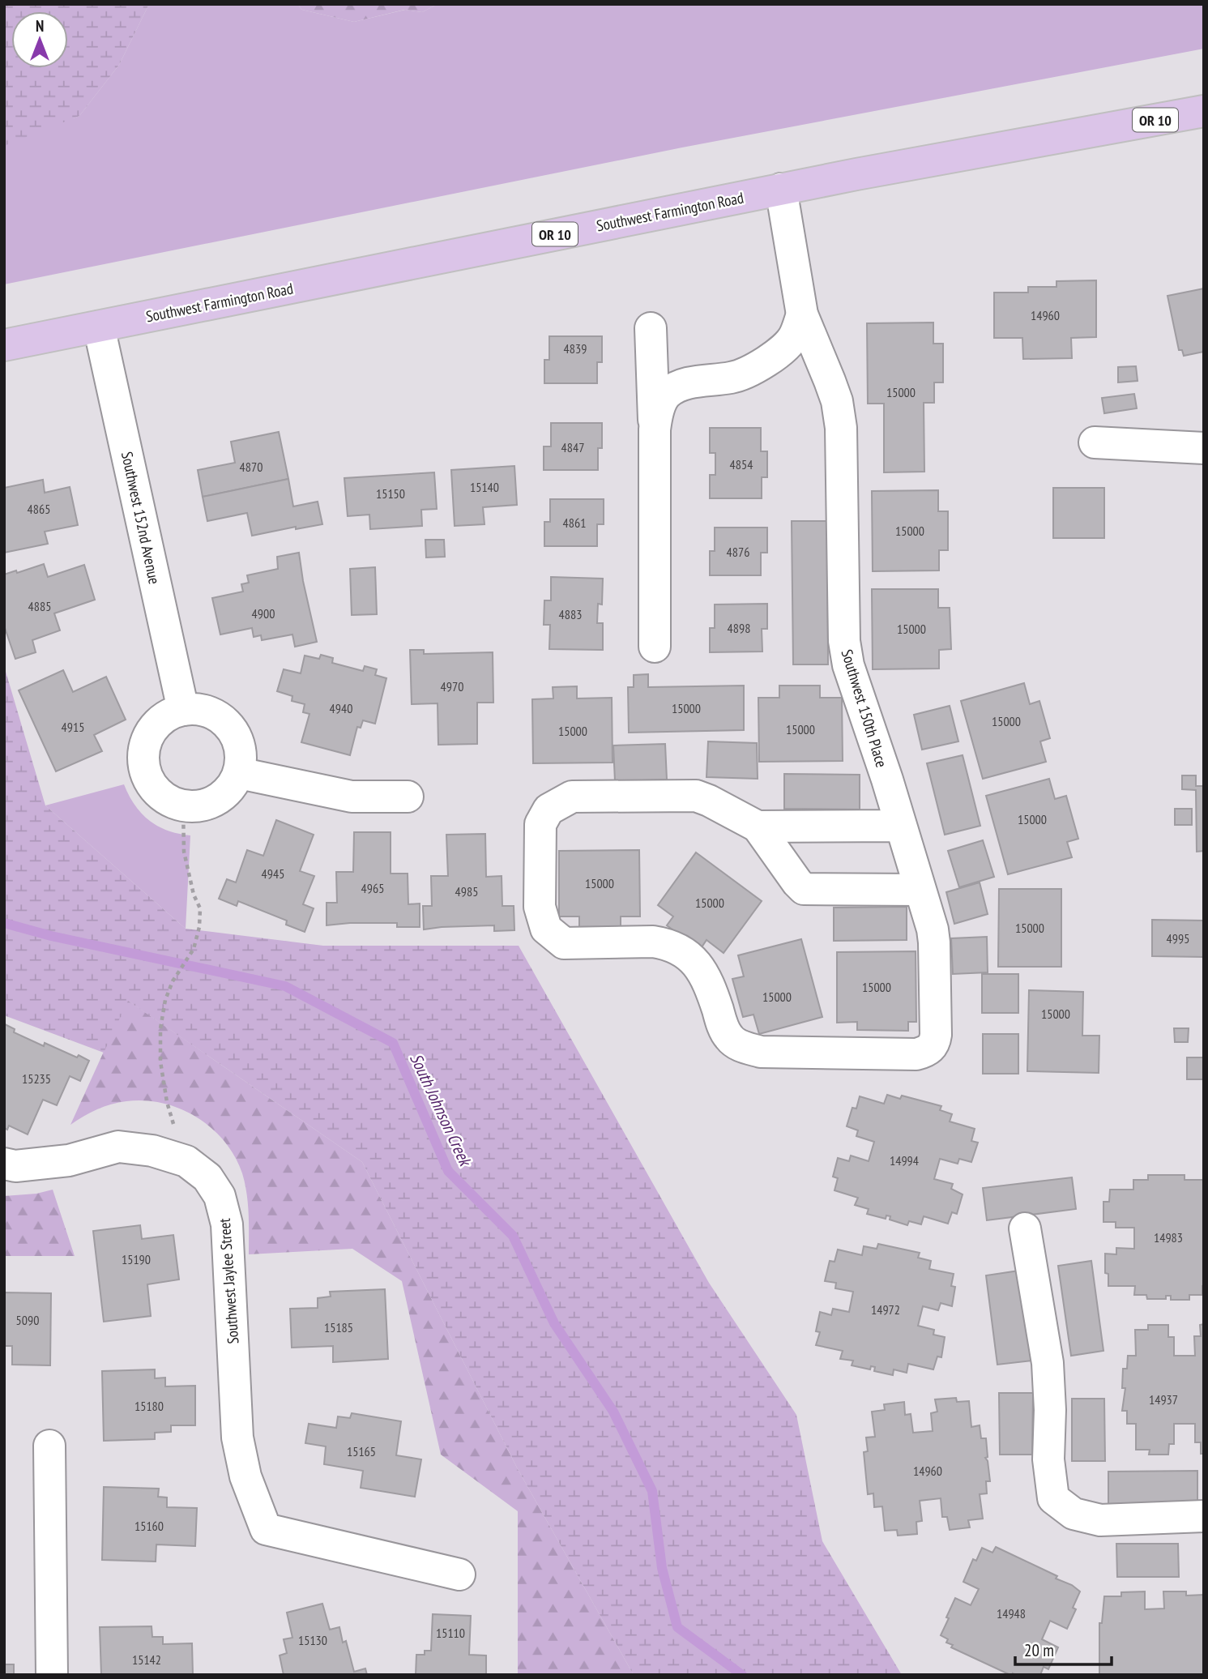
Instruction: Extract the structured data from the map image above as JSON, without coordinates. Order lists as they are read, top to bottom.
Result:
{
  "streets": {
    "main road": ["OR 10", "Southwest Farmington Road"],
    "street": ["Southwest 152nd Avenue", "Southwest 150th Place", "Southwest Jaylee Street"]
  },
  "crossings": [
    ["Southwest Farmington Road", "Southwest 152nd Avenue"],
    ["Southwest Farmington Road", "Southwest 150th Place"]
  ],
  "water": ["South Johnson Creek"],
  "house_numbers": [
    "14960",
    "4839",
    "15000",
    "4847",
    "4854",
    "4870",
    "15140",
    "15150",
    "4865",
    "4861",
    "15000",
    "4876",
    "4885",
    "4900",
    "4883",
    "4898",
    "15000",
    "4970",
    "4940",
    "15000",
    "15000",
    "4915",
    "15000",
    "15000",
    "15000",
    "4945",
    "15000",
    "4965",
    "4985",
    "15000",
    "15000",
    "4995",
    "15000",
    "15000",
    "15000",
    "15235",
    "14994",
    "14983",
    "15190",
    "14972",
    "5090",
    "15185",
    "14937",
    "15180",
    "15165",
    "14960",
    "15160",
    "14948",
    "15110",
    "15130",
    "15142"
  ],
  "scale_bar": "20 m",
  "north": "top"
}
